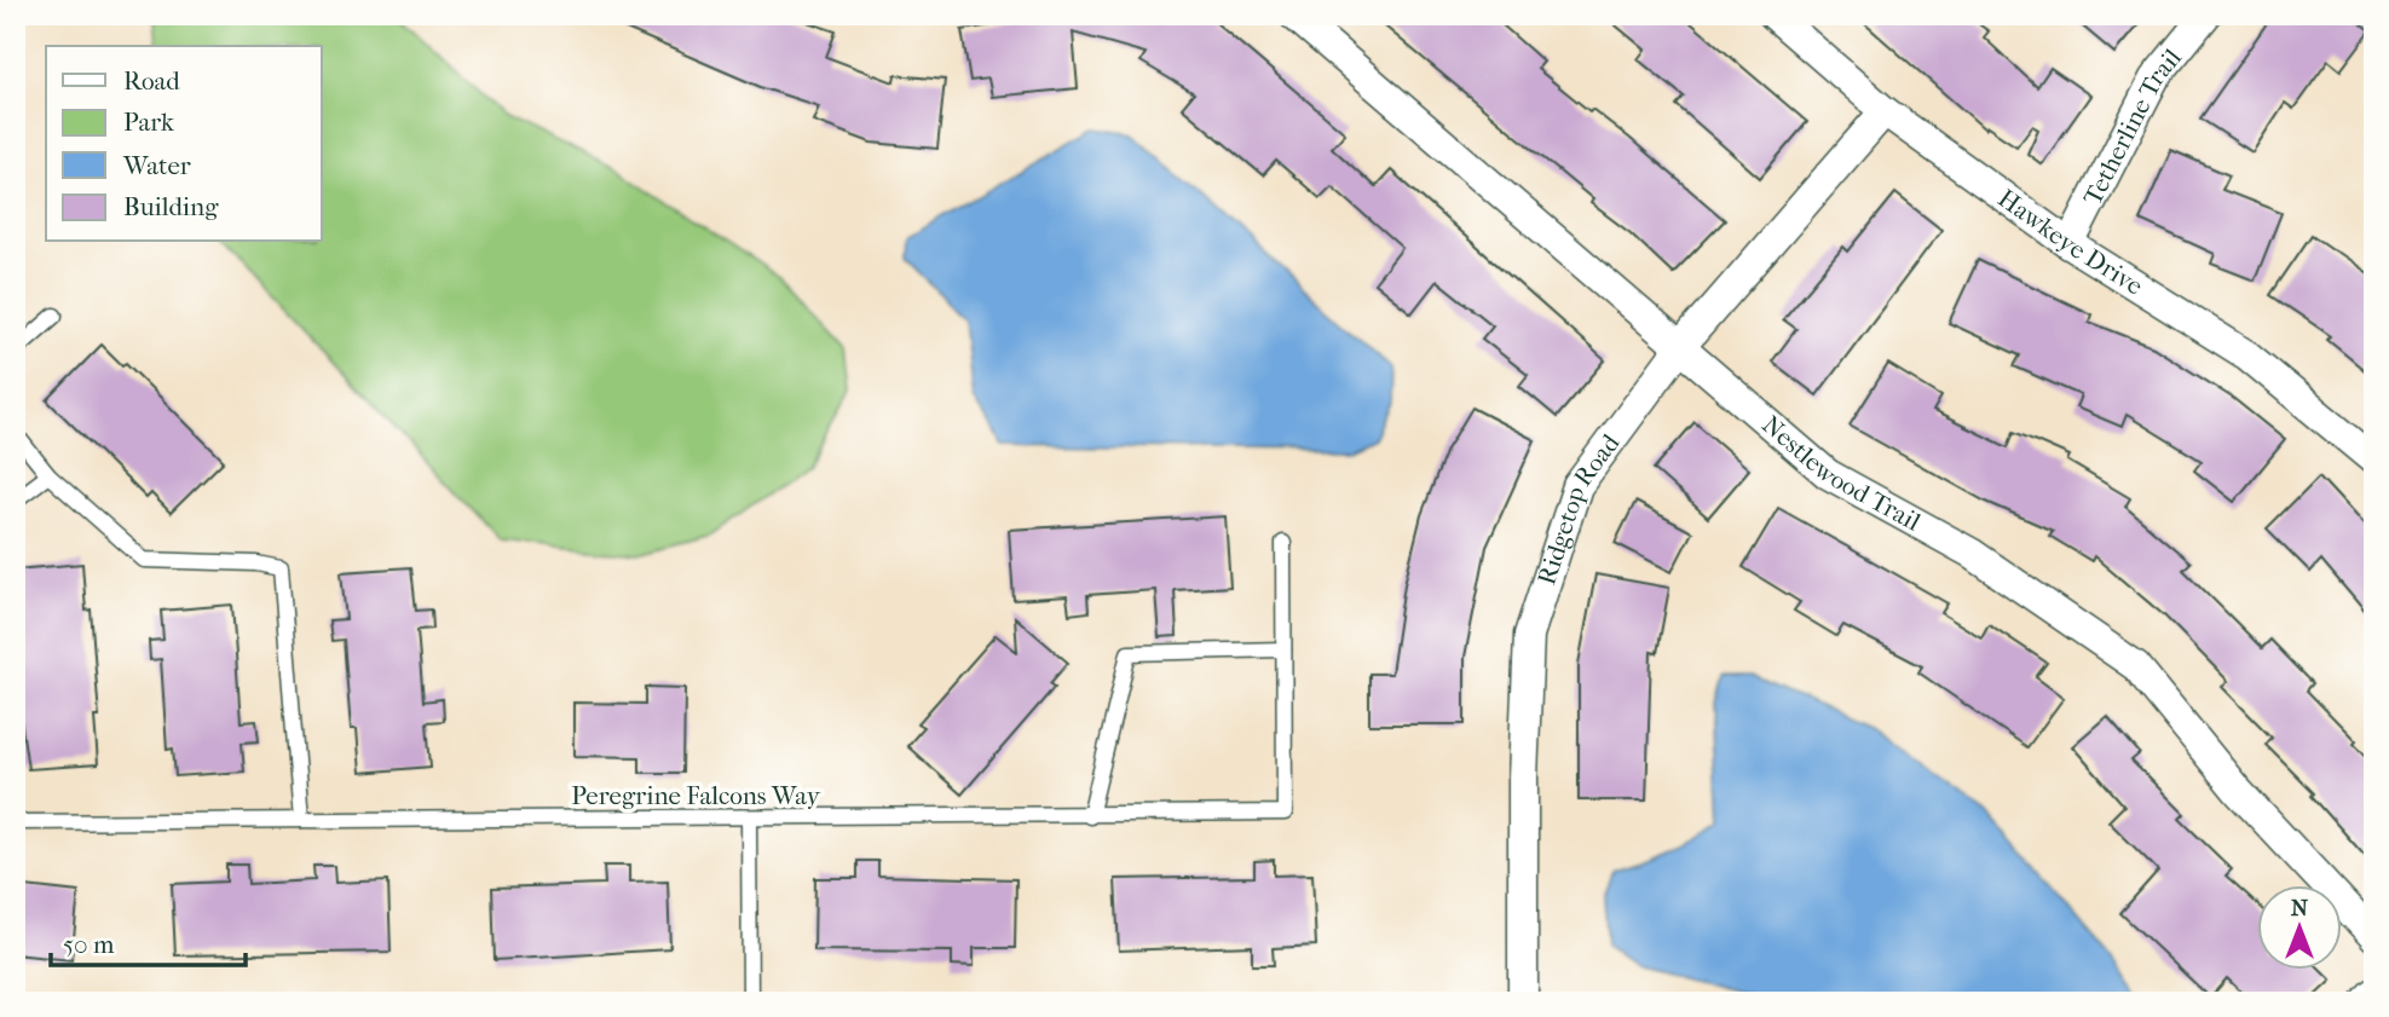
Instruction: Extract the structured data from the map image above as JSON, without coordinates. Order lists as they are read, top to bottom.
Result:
{
  "streets": {
    "street": [
      "Tetherline Trail",
      "Hawkeye Drive",
      "Nestlewood Trail",
      "Ridgetop Road"
    ],
    "lane": ["Peregrine Falcons Way"]
  },
  "crossings": [
    ["Tetherline Trail", "Hawkeye Drive"],
    ["Hawkeye Drive", "Ridgetop Road"],
    ["Nestlewood Trail", "Ridgetop Road"]
  ],
  "legend": [
    "Road",
    "Park",
    "Water",
    "Building"
  ],
  "scale_bar": "50 m",
  "north": "top"
}
